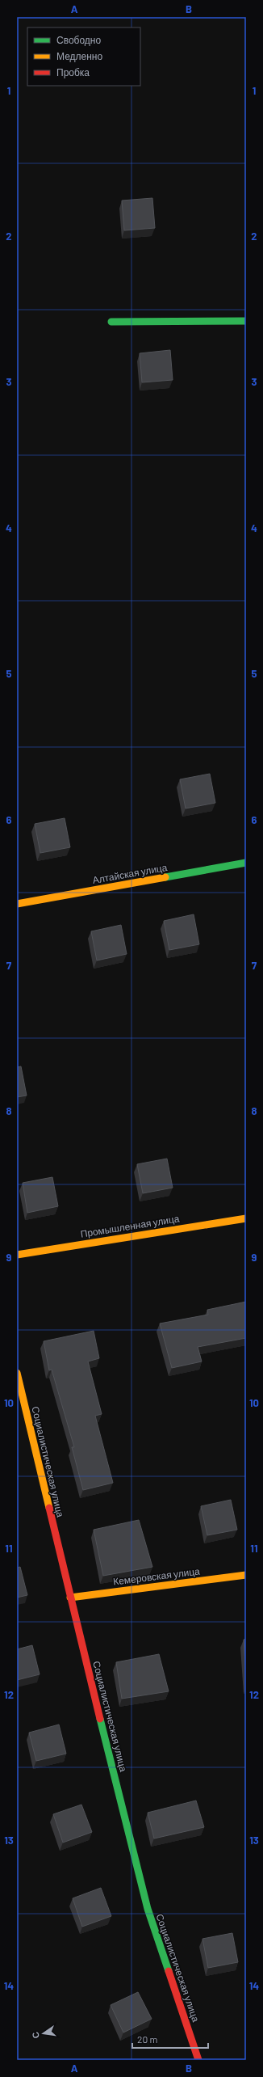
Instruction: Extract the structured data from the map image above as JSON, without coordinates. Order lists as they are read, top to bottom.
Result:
{
  "streets": {
    "street": [
      "Алтайская улица",
      "Промышленная улица",
      "Социалистическая улица",
      "Кемеровская улица"
    ]
  },
  "crossings": [
    ["Социалистическая улица", "Кемеровская улица"]
  ],
  "legend": ["Свободно", "Медленно", "Пробка"],
  "scale_bar": "20 m",
  "north": "left",
  "grid": {
    "columns": ["A", "B"],
    "rows": [
      "1",
      "2",
      "3",
      "4",
      "5",
      "6",
      "7",
      "8",
      "9",
      "10",
      "11",
      "12",
      "13",
      "14"
    ]
  }
}
